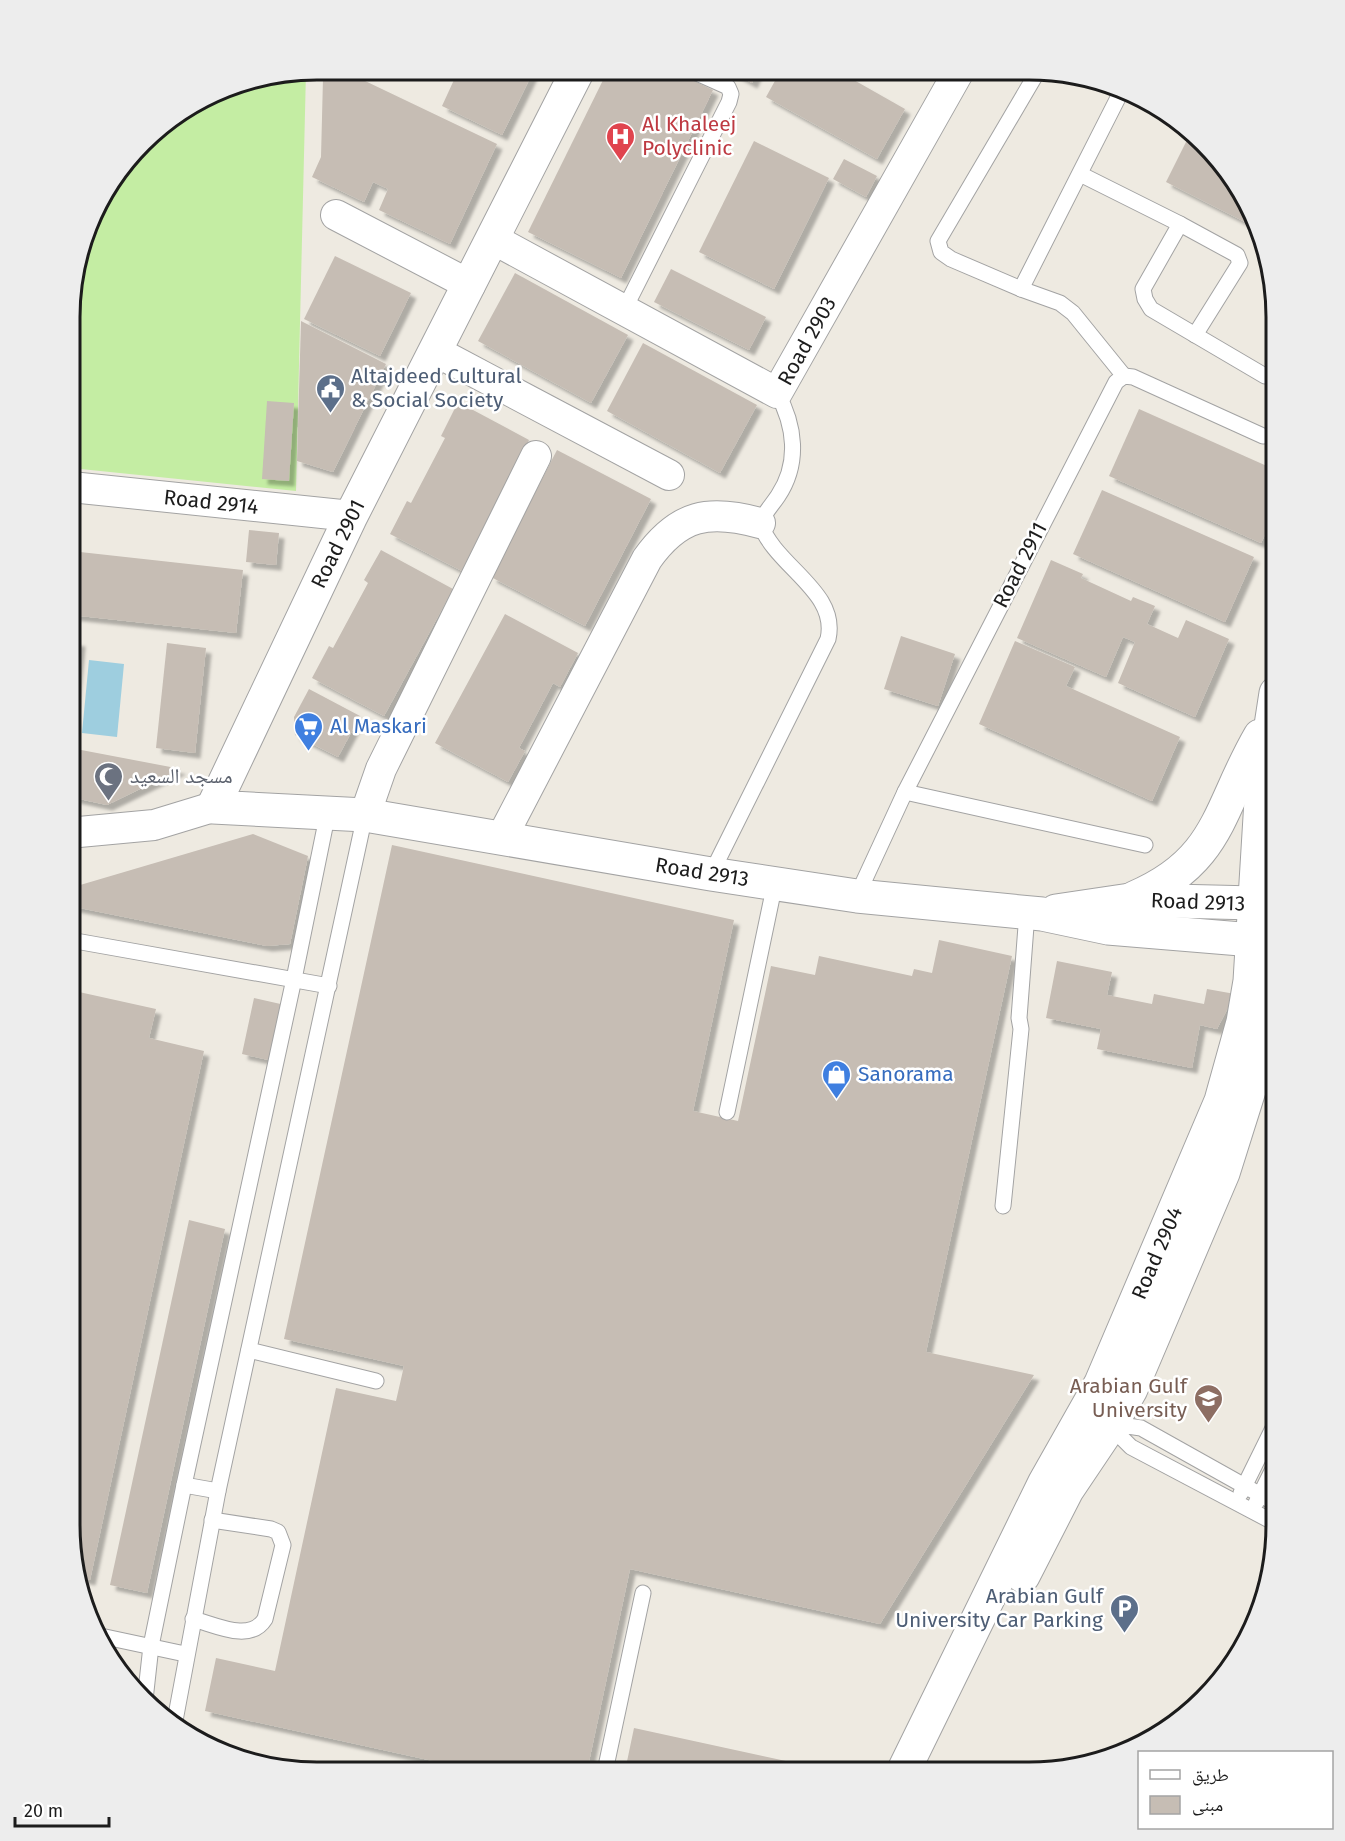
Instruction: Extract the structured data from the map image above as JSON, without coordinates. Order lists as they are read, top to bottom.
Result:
{
  "streets": {
    "street": [
      "Road 2903",
      "Road 2914",
      "Road 2901",
      "Road 2913",
      "Road 2904"
    ],
    "lane": ["Road 2911"]
  },
  "crossings": [
    ["Road 2903", "Road 2901"],
    ["Road 2914", "Road 2901"],
    ["Road 2901", "Road 2913"],
    ["Road 2911", "Road 2913"],
    ["Road 2913", "Road 2904"]
  ],
  "places": {
    "hospital": ["Al Khaleej Polyclinic"],
    "public building": ["Altajdeed Cultural & Social Society"],
    "supermarket": ["Al Maskari"],
    "mosque": ["مسجد السعيد"],
    "shop": ["Sanorama"],
    "school or university": ["Arabian Gulf University"],
    "parking": ["Arabian Gulf University Car Parking"]
  },
  "legend": ["طريق", "مبنى"],
  "scale_bar": "20 m"
}
